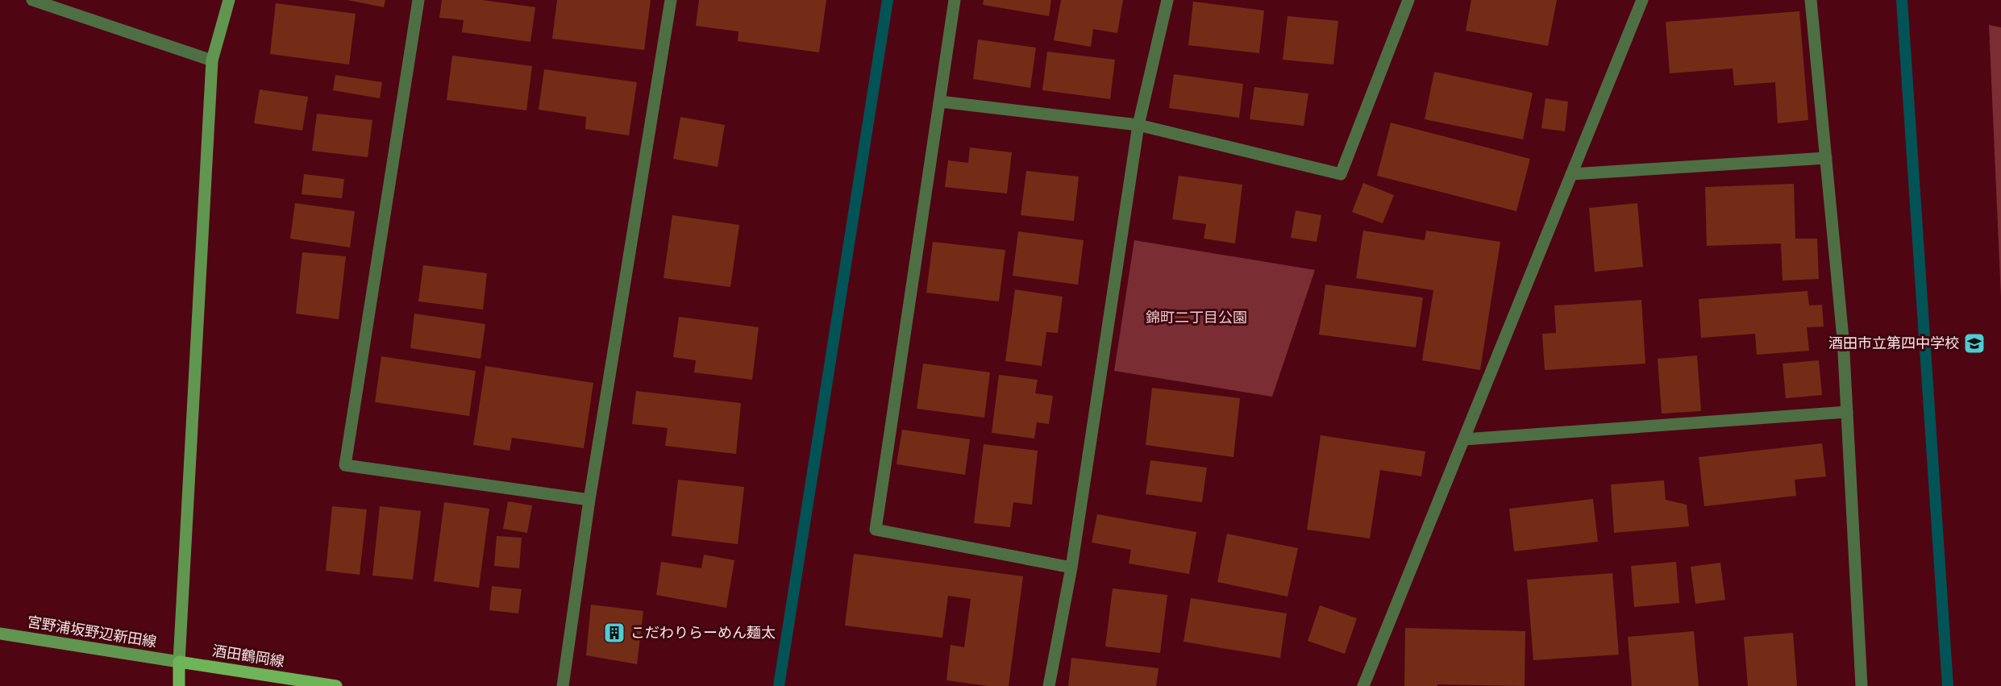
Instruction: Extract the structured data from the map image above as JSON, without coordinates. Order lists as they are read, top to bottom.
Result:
{
  "streets": {
    "main road": ["酒田鶴岡線"],
    "street": ["宮野浦坂野辺新田線"]
  },
  "crossings": [
    ["宮野浦坂野辺新田線", "酒田鶴岡線"]
  ],
  "parks": ["錦町二丁目公園"],
  "places": {
    "school or university": ["酒田市立第四中学校"],
    "building": ["こだわりらーめん麺太"]
  }
}
